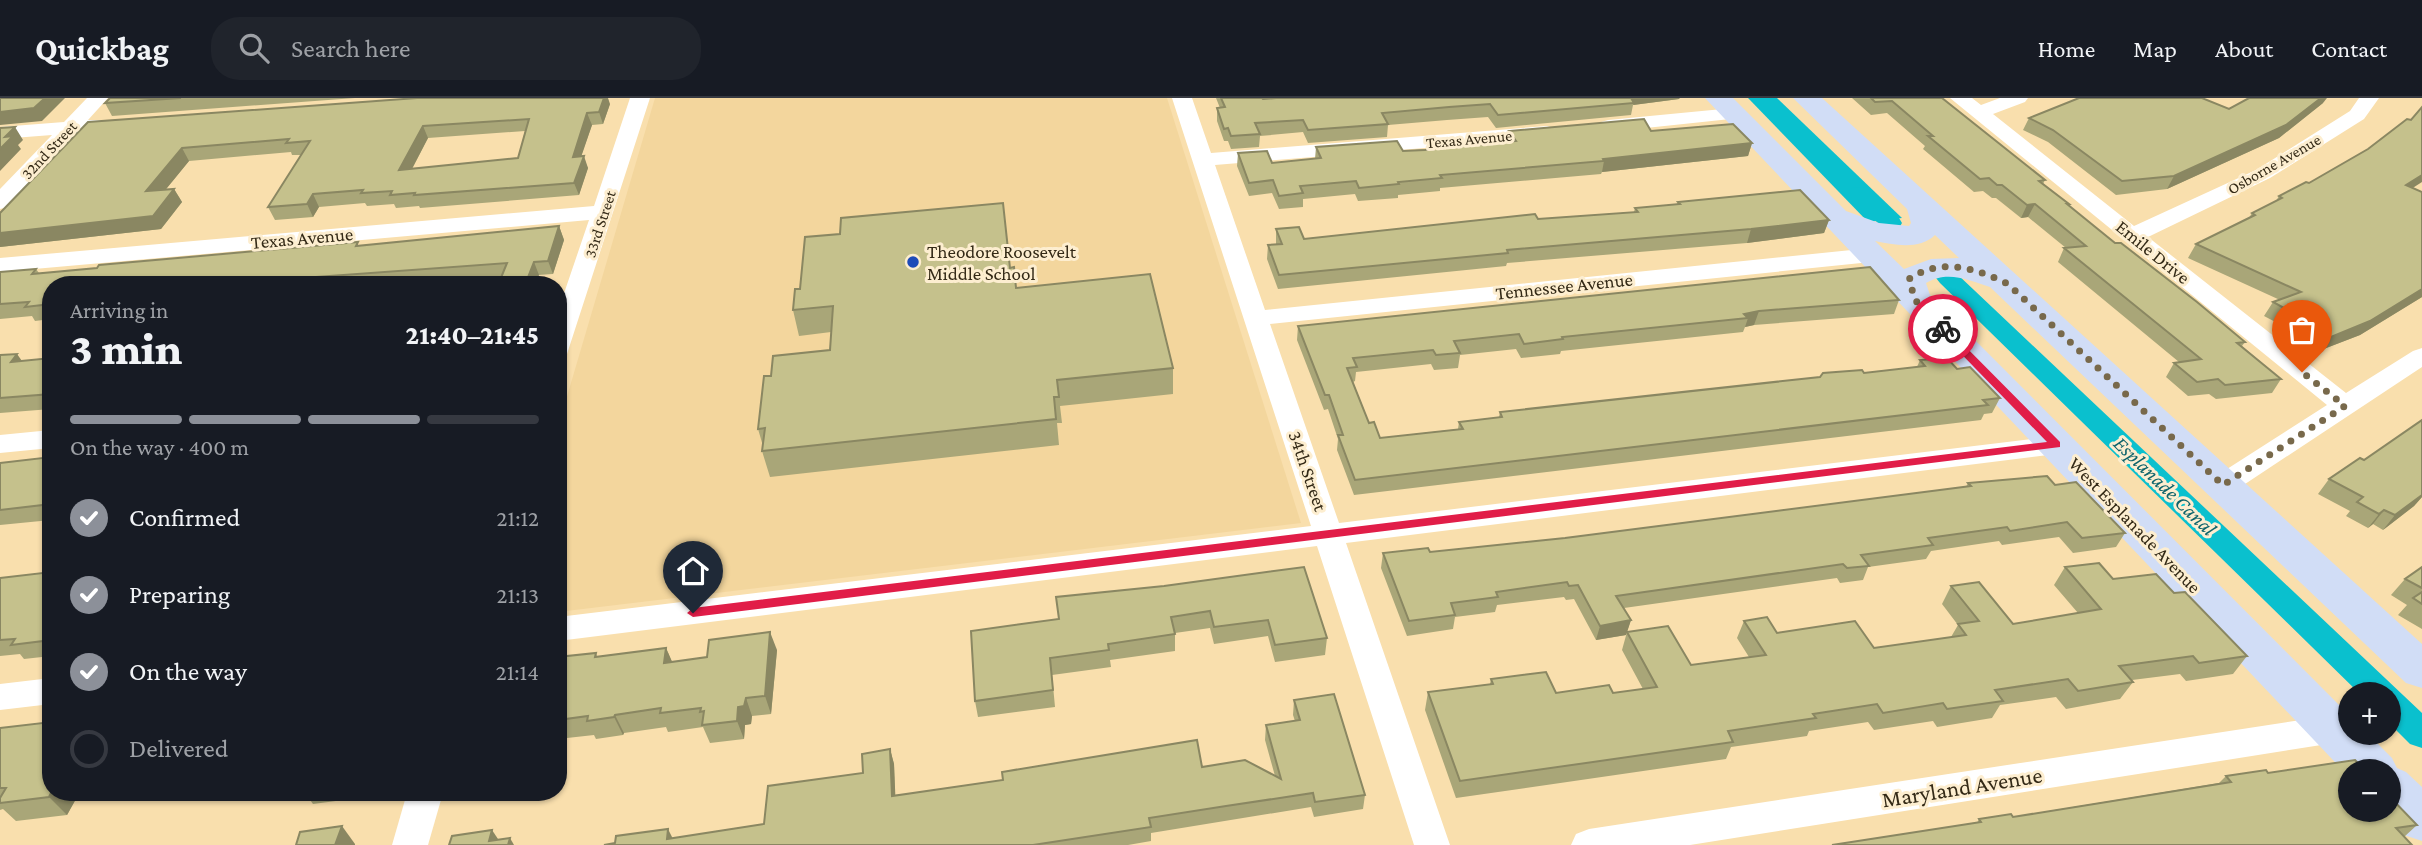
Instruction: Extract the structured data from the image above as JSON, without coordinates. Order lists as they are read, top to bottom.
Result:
{
  "streets": {
    "main road": ["West Esplanade Avenue"],
    "street": [
      "Texas Avenue",
      "32nd Street",
      "Osborne Avenue",
      "33rd Street",
      "Emile Drive",
      "Tennessee Avenue",
      "34th Street",
      "Maryland Avenue"
    ]
  },
  "crossings": [
    ["Texas Avenue", "33rd Street"],
    ["Texas Avenue", "34th Street"],
    ["Osborne Avenue", "Emile Drive"],
    ["Tennessee Avenue", "34th Street"],
    ["Tennessee Avenue", "West Esplanade Avenue"],
    ["West Esplanade Avenue", "Maryland Avenue"]
  ],
  "water": ["Esplanade Canal"],
  "places": ["Theodore Roosevelt Middle School"],
  "page": {
    "header": "Quickbag",
    "search": "Search here",
    "nav": [
      "Home",
      "Map",
      "About",
      "Contact"
    ],
    "heading": ["3 min", "Arriving in", "21:40–21:45"],
    "bar": "On the way · 400 m",
    "list": [
      ["Confirmed", "21:12"],
      ["Preparing", "21:13"],
      ["On the way", "21:14"],
      "Delivered"
    ],
    "map_buttons": ["+", "−"]
  }
}
